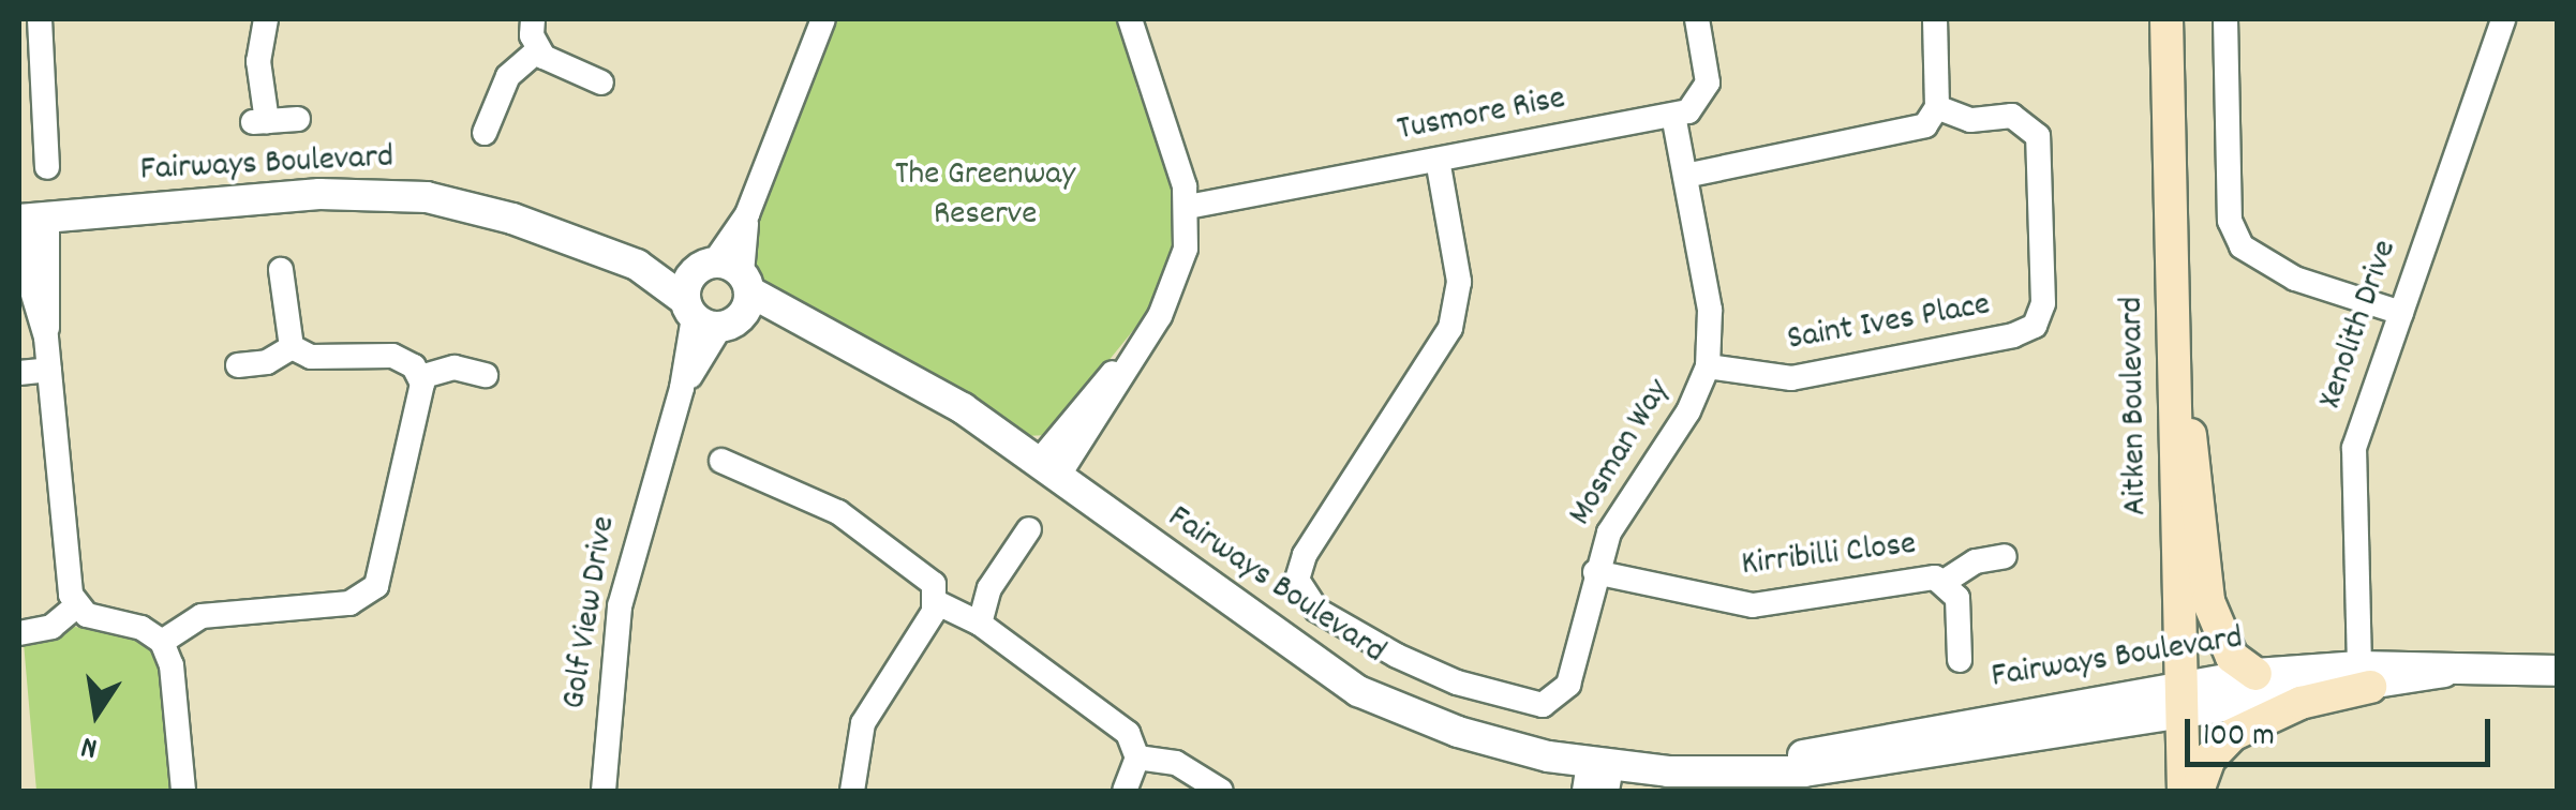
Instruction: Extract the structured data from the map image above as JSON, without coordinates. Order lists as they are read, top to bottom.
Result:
{
  "streets": {
    "main road": ["Aitken Boulevard"],
    "street": [
      "Tusmore Rise",
      "Fairways Boulevard",
      "Saint Ives Place",
      "Xenolith Drive",
      "Mosman Way",
      "Kirribilli Close",
      "Golf View Drive"
    ]
  },
  "crossings": [
    ["Tusmore Rise", "Mosman Way"],
    ["Fairways Boulevard", "Xenolith Drive"],
    ["Fairways Boulevard", "Aitken Boulevard"],
    ["Fairways Boulevard", "Golf View Drive"],
    ["Saint Ives Place", "Mosman Way"],
    ["Mosman Way", "Kirribilli Close"]
  ],
  "parks": ["The Greenway Reserve"],
  "scale_bar": "100 m",
  "north": "bottom"
}
